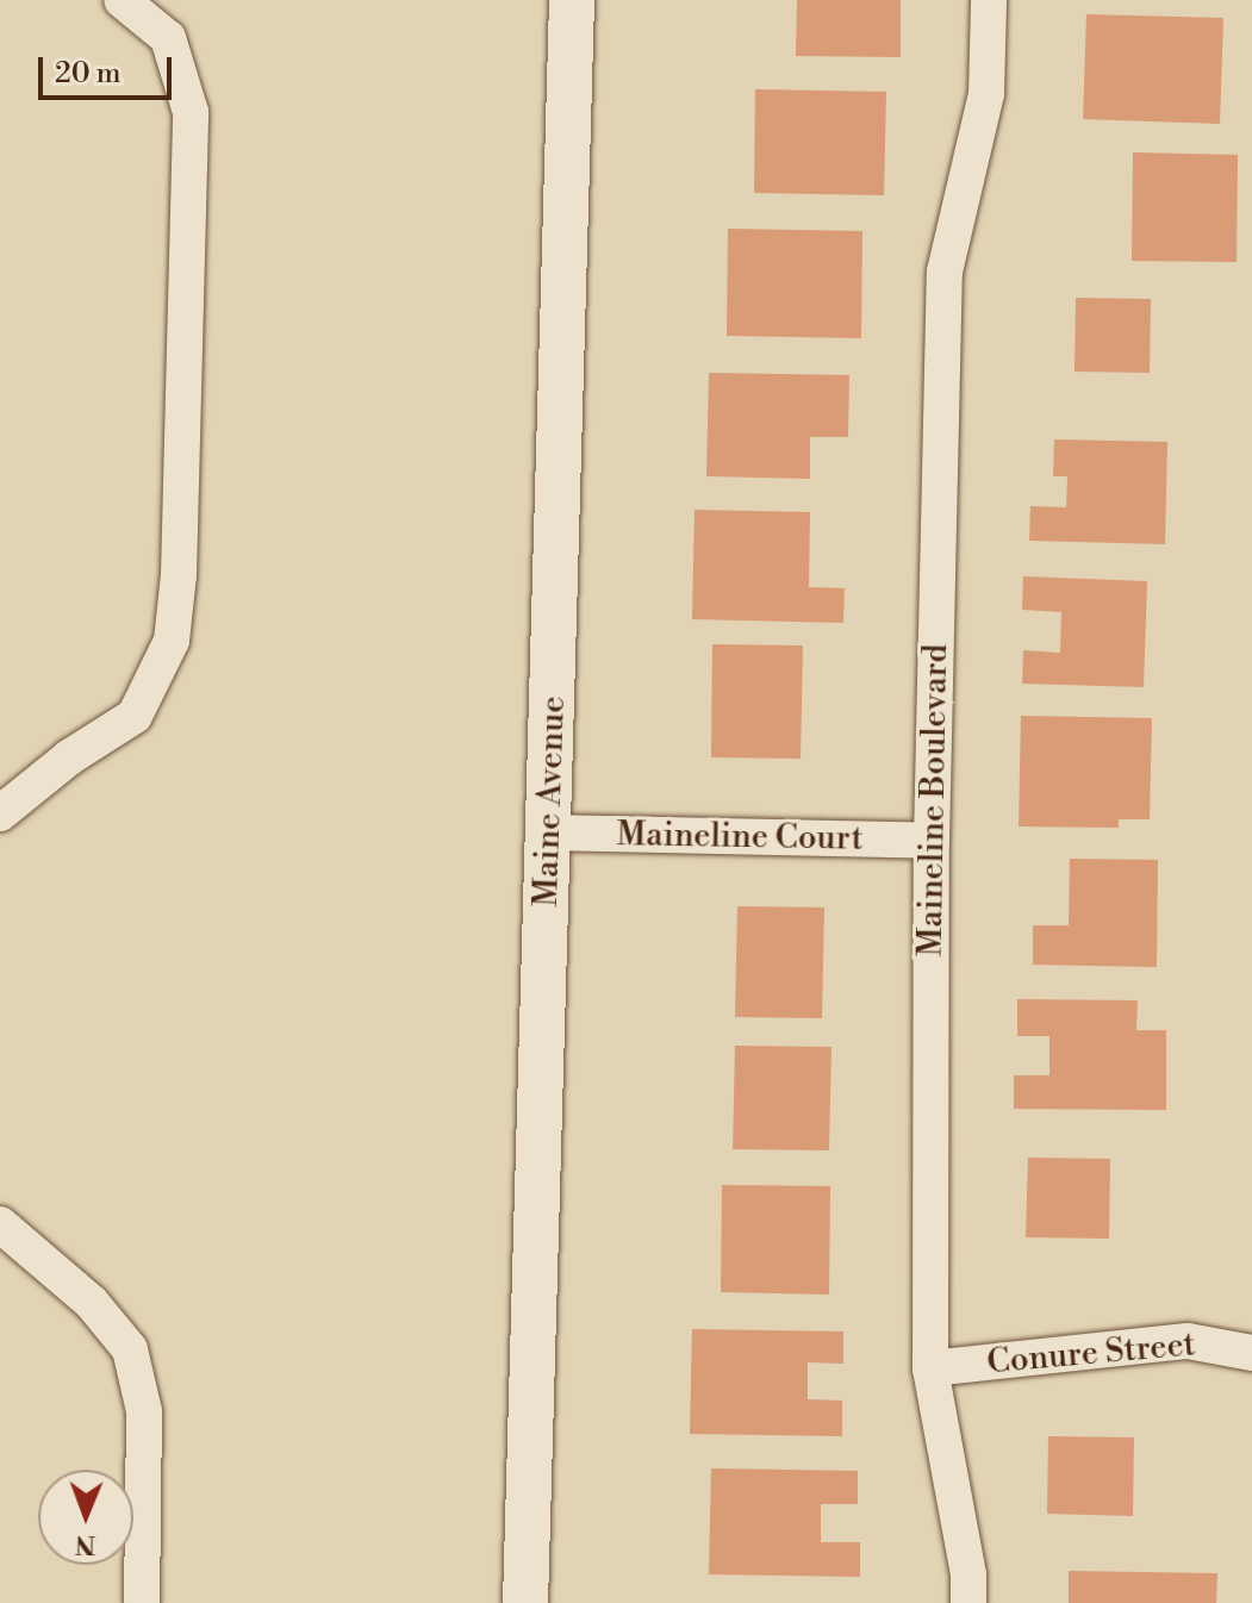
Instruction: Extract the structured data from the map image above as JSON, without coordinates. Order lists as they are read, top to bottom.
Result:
{
  "streets": {
    "street": [
      "Maineline Boulevard",
      "Maine Avenue",
      "Maineline Court",
      "Conure Street"
    ]
  },
  "crossings": [
    ["Maineline Boulevard", "Maineline Court"],
    ["Maineline Boulevard", "Conure Street"],
    ["Maine Avenue", "Maineline Court"]
  ],
  "scale_bar": "20 m",
  "north": "bottom"
}
